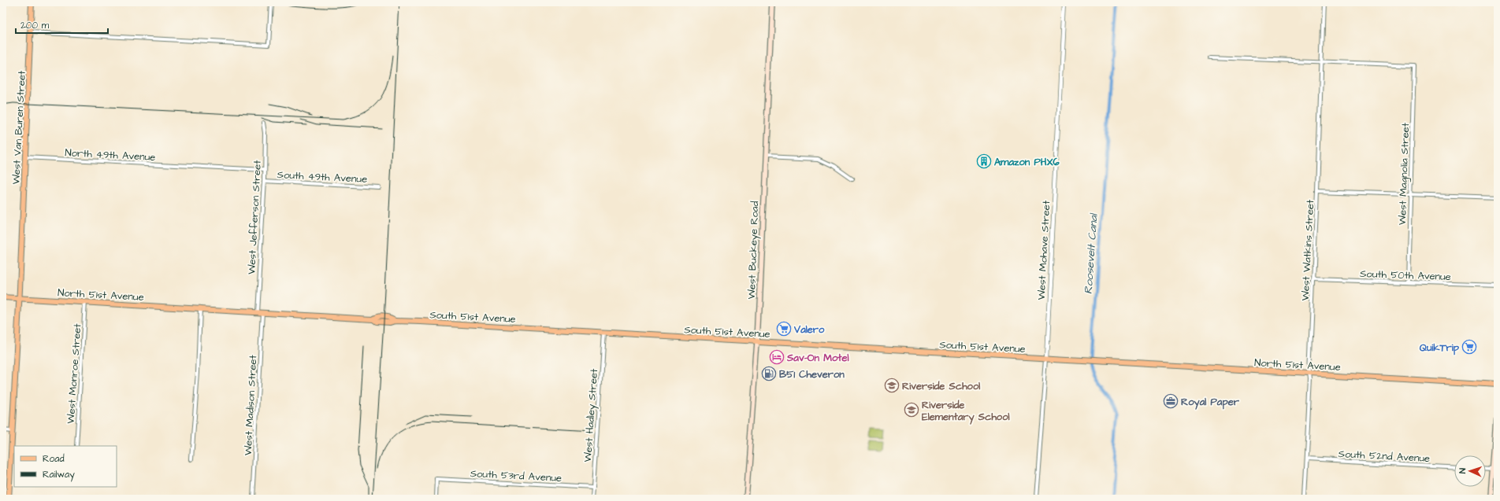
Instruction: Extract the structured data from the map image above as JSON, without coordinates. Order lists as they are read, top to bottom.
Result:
{
  "streets": {
    "main road": [
      "West Van Buren Street",
      "West Buckeye Road",
      "North 51st Avenue",
      "South 51st Avenue"
    ],
    "street": [
      "North 49th Avenue",
      "West Magnolia Street",
      "South 49th Avenue",
      "West Jefferson Street",
      "West Mohave Street",
      "West Watkins Street",
      "South 50th Avenue",
      "West Monroe Street",
      "West Madison Street",
      "West Hadley Street",
      "South 52nd Avenue",
      "South 53rd Avenue"
    ]
  },
  "crossings": [
    ["West Van Buren Street", "North 49th Avenue"],
    ["West Van Buren Street", "North 51st Avenue"],
    ["North 49th Avenue", "South 49th Avenue"],
    ["West Magnolia Street", "West Watkins Street"],
    ["West Magnolia Street", "South 50th Avenue"],
    ["South 49th Avenue", "West Jefferson Street"],
    ["West Jefferson Street", "South 51st Avenue"],
    ["West Buckeye Road", "South 51st Avenue"],
    ["West Mohave Street", "South 51st Avenue"],
    ["West Watkins Street", "South 50th Avenue"],
    ["West Watkins Street", "North 51st Avenue"],
    ["West Watkins Street", "South 52nd Avenue"],
    ["North 51st Avenue", "South 51st Avenue"],
    ["North 51st Avenue", "West Monroe Street"],
    ["South 51st Avenue", "West Madison Street"],
    ["South 51st Avenue", "West Hadley Street"],
    ["West Hadley Street", "South 53rd Avenue"]
  ],
  "water": ["Roosevelt Canal"],
  "places": {
    "building": ["Amazon PHX6"],
    "supermarket": ["Valero", "QuikTrip"],
    "hotel": ["Sav-On Motel"],
    "fuel station": ["B51 Cheveron"],
    "school or university": ["Riverside School", "Riverside Elementary School"],
    "office": ["Royal Paper"]
  },
  "legend": ["Road", "Railway"],
  "scale_bar": "200 m",
  "north": "left"
}
